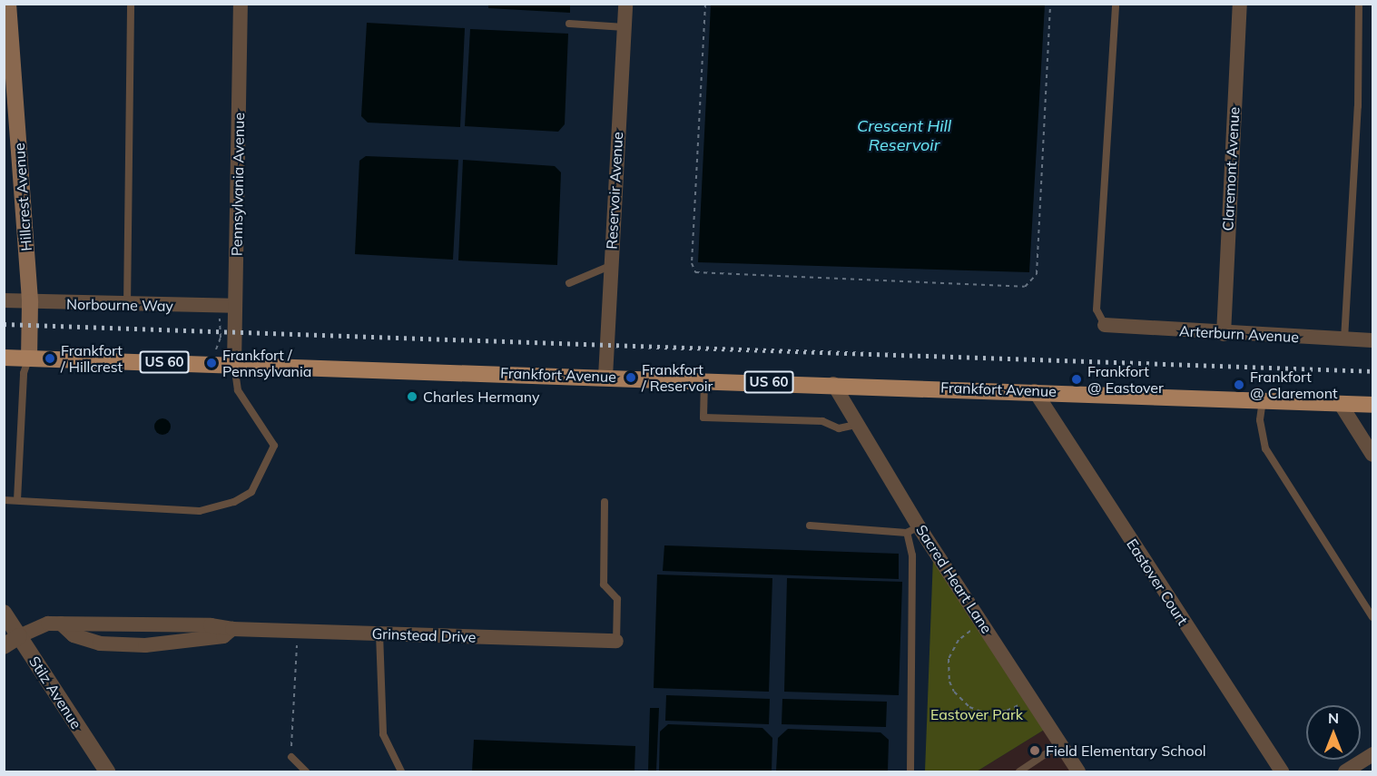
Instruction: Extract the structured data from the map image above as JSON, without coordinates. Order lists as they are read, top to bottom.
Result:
{
  "streets": {
    "main road": ["Hillcrest Avenue", "US 60", "Frankfort Avenue"],
    "street": [
      "Claremont Avenue",
      "Pennsylvania Avenue",
      "Reservoir Avenue",
      "Norbourne Way",
      "Arterburn Avenue",
      "Sacred Heart Lane",
      "Eastover Court",
      "Grinstead Drive",
      "Stilz Avenue"
    ]
  },
  "crossings": [
    ["Claremont Avenue", "Arterburn Avenue"],
    ["Pennsylvania Avenue", "Norbourne Way"],
    ["Pennsylvania Avenue", "Frankfort Avenue"],
    ["Reservoir Avenue", "Frankfort Avenue"],
    ["Hillcrest Avenue", "Norbourne Way"],
    ["Hillcrest Avenue", "Frankfort Avenue"],
    ["Frankfort Avenue", "Sacred Heart Lane"],
    ["Frankfort Avenue", "Eastover Court"],
    ["Grinstead Drive", "Stilz Avenue"]
  ],
  "water": ["Crescent Hill Reservoir"],
  "parks": ["Eastover Park"],
  "places": [
    "Frankfort / Hillcrest",
    "Frankfort / Pennsylvania",
    "Frankfort / Reservoir",
    "Frankfort @ Eastover",
    "Frankfort @ Claremont",
    "Charles Hermany",
    "Field Elementary School"
  ],
  "north": "top"
}
